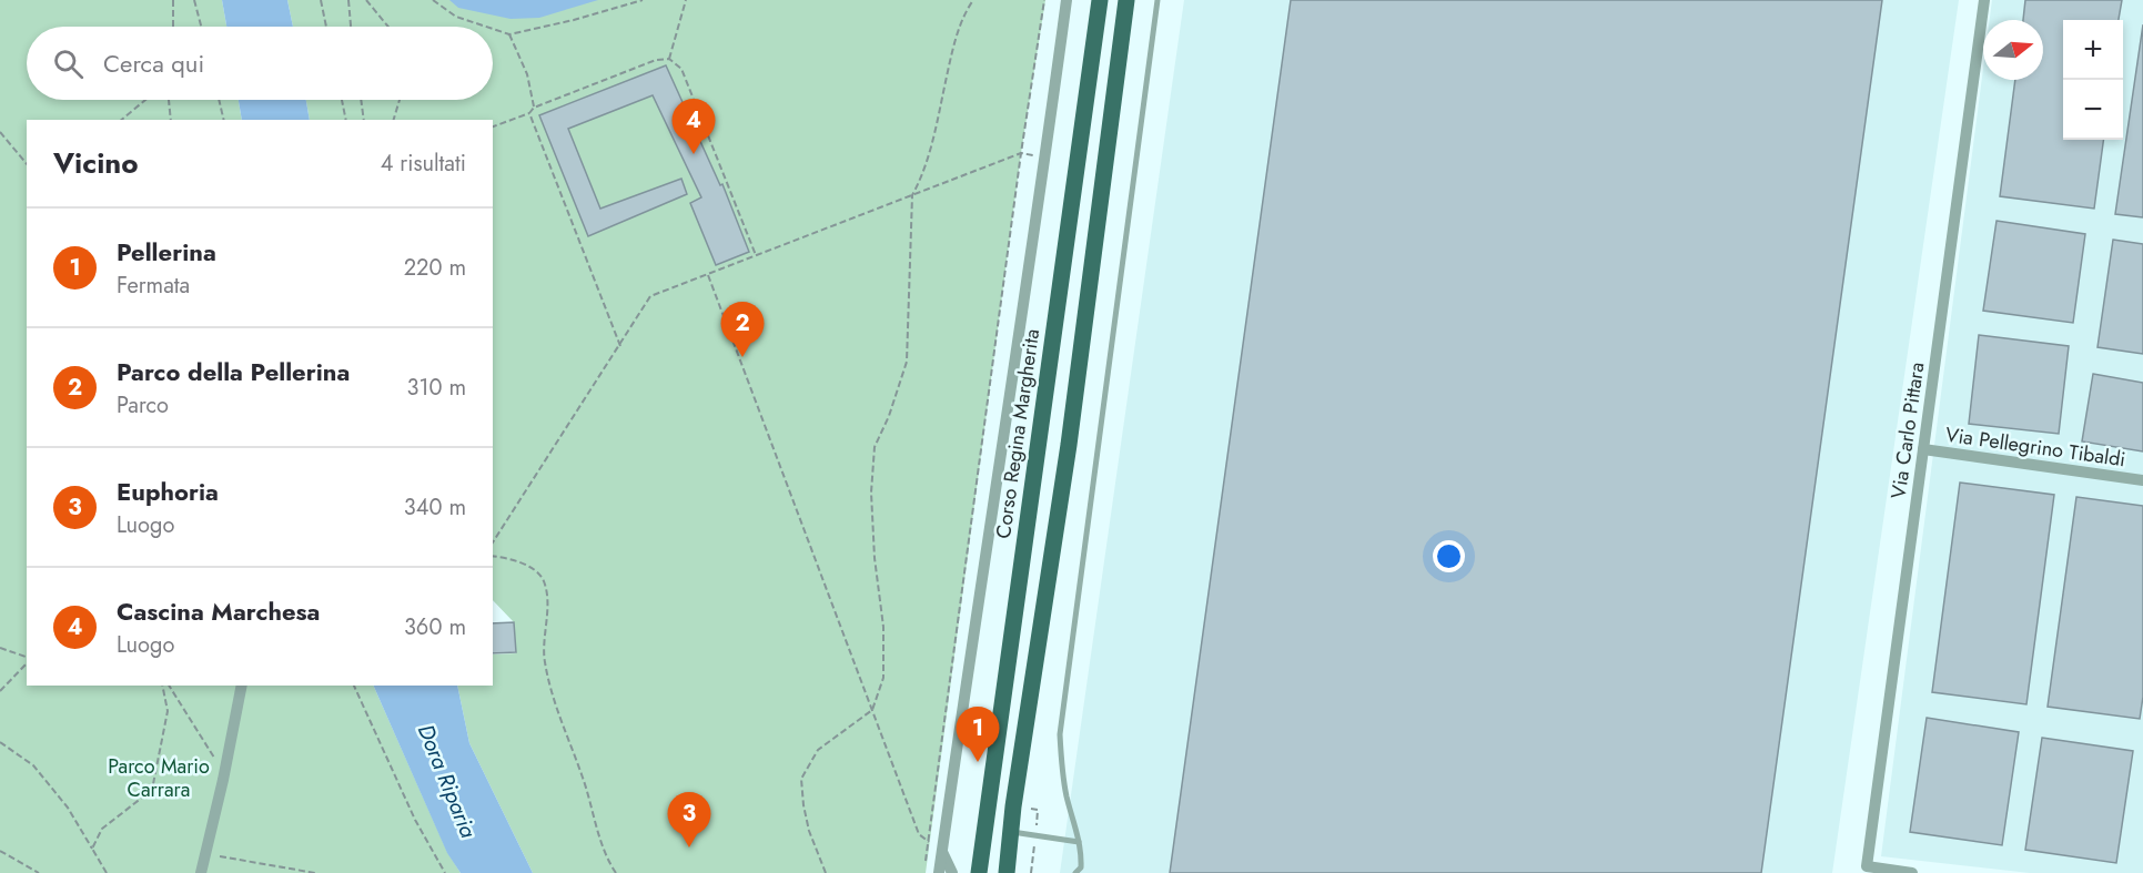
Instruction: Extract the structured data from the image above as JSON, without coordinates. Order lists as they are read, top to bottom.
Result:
{
  "streets": {
    "main road": ["Corso Regina Margherita"],
    "street": ["Via Carlo Pittara", "Via Pellegrino Tibaldi"]
  },
  "crossings": [
    ["Via Carlo Pittara", "Via Pellegrino Tibaldi"]
  ],
  "water": ["Dora Riparia"],
  "parks": ["Parco Mario Carrara"],
  "north": "right",
  "page": {
    "map_buttons": ["+", "−"],
    "search": "Cerca qui",
    "pins": [
      "4",
      "2",
      "1",
      "3"
    ],
    "heading": ["Vicino", "4 risultati"],
    "list": [
      {
        "mark": "1",
        "name": "Pellerina",
        "note": "Fermata",
        "value": "220 m"
      },
      {
        "mark": "2",
        "name": "Parco della Pellerina",
        "note": "Parco",
        "value": "310 m"
      },
      {
        "mark": "3",
        "name": "Euphoria",
        "note": "Luogo",
        "value": "340 m"
      },
      {
        "mark": "4",
        "name": "Cascina Marchesa",
        "note": "Luogo",
        "value": "360 m"
      }
    ]
  }
}
